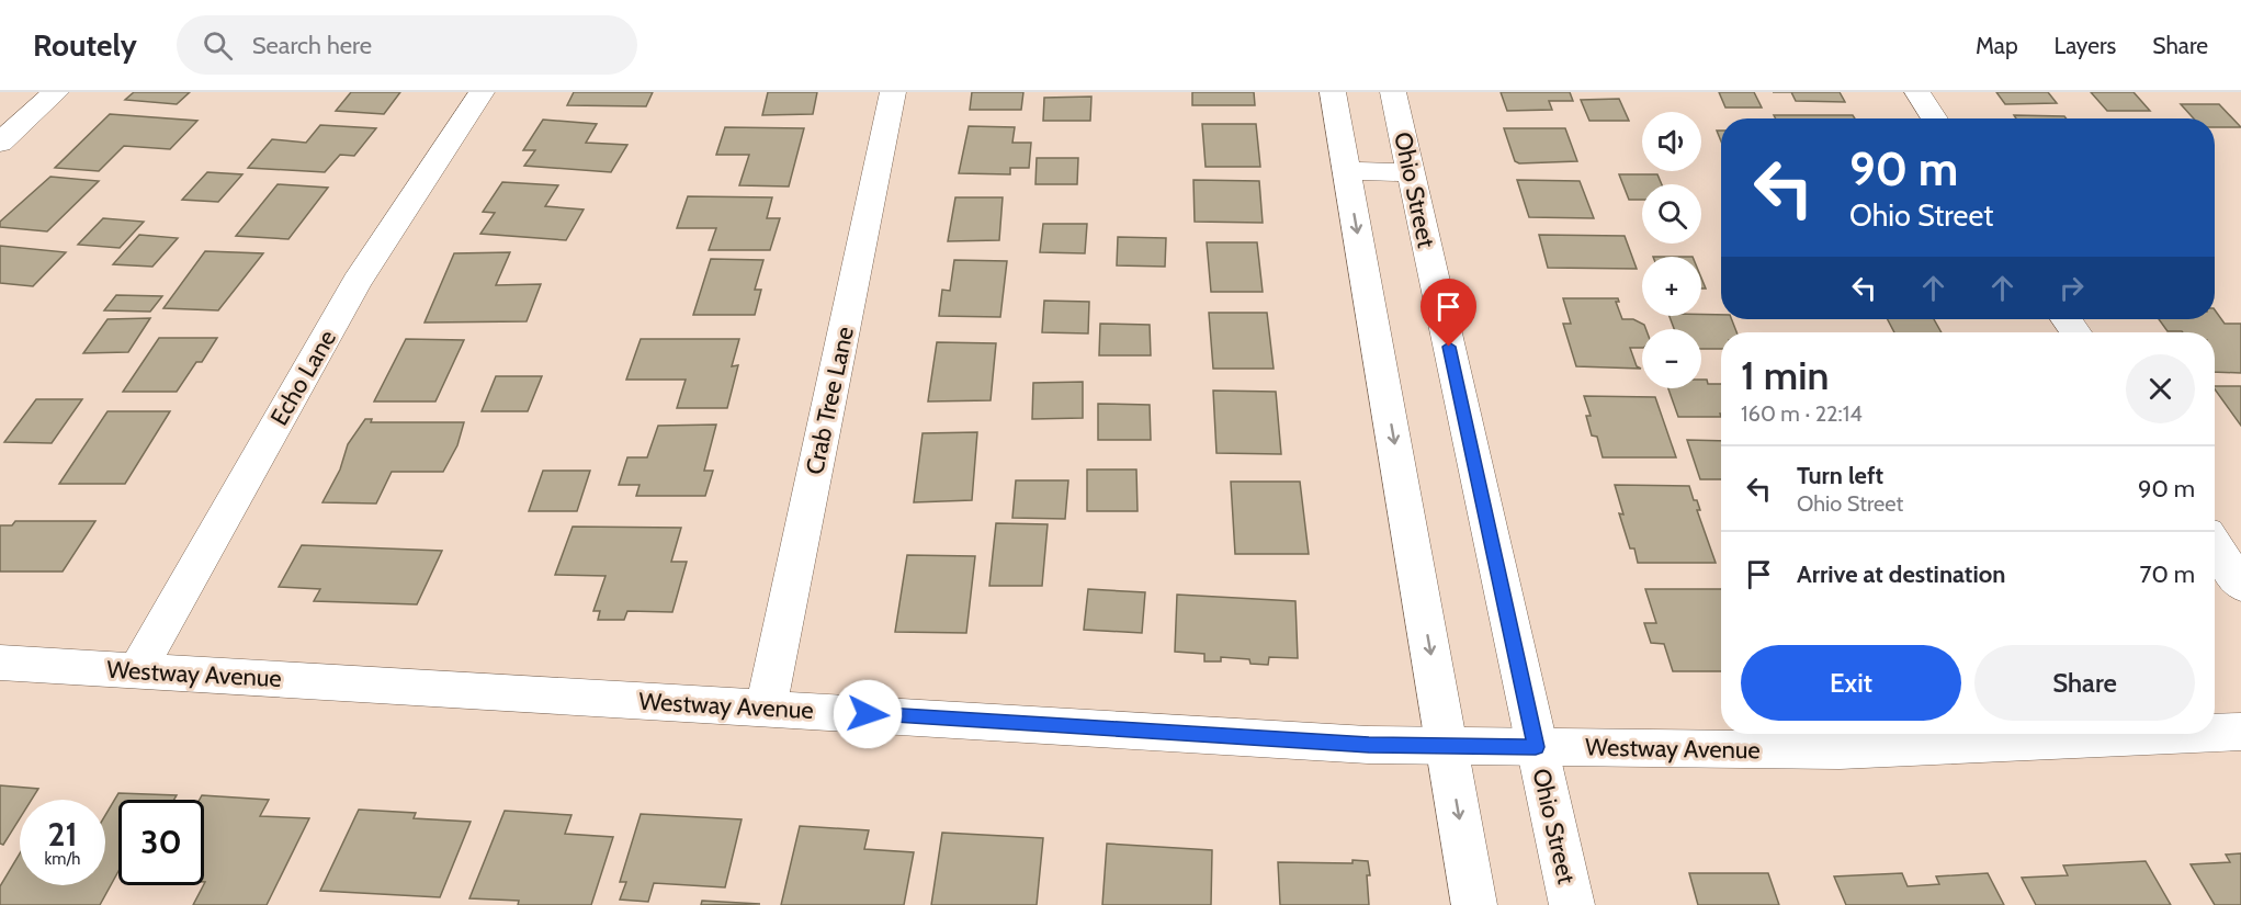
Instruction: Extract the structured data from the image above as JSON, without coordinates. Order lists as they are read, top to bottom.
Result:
{
  "streets": {
    "street": [
      "Ohio Street",
      "Echo Lane",
      "Crab Tree Lane",
      "Westway Avenue"
    ]
  },
  "crossings": [
    ["Ohio Street", "Westway Avenue"],
    ["Echo Lane", "Westway Avenue"],
    ["Crab Tree Lane", "Westway Avenue"]
  ],
  "page": {
    "header": "Routely",
    "search": "Search here",
    "nav": ["Map", "Layers", "Share"],
    "map_buttons": ["+", "−"],
    "turn": ["90 m", "Ohio Street"],
    "heading": ["1 min", "160 m · 22:14"],
    "list": [
      {
        "name": "Turn left",
        "note": "Ohio Street",
        "value": "90 m"
      },
      {
        "name": "Arrive at destination",
        "value": "70 m"
      }
    ],
    "buttons": ["Exit", "Share"],
    "speed": "21 km/h",
    "limit": "30"
  }
}
